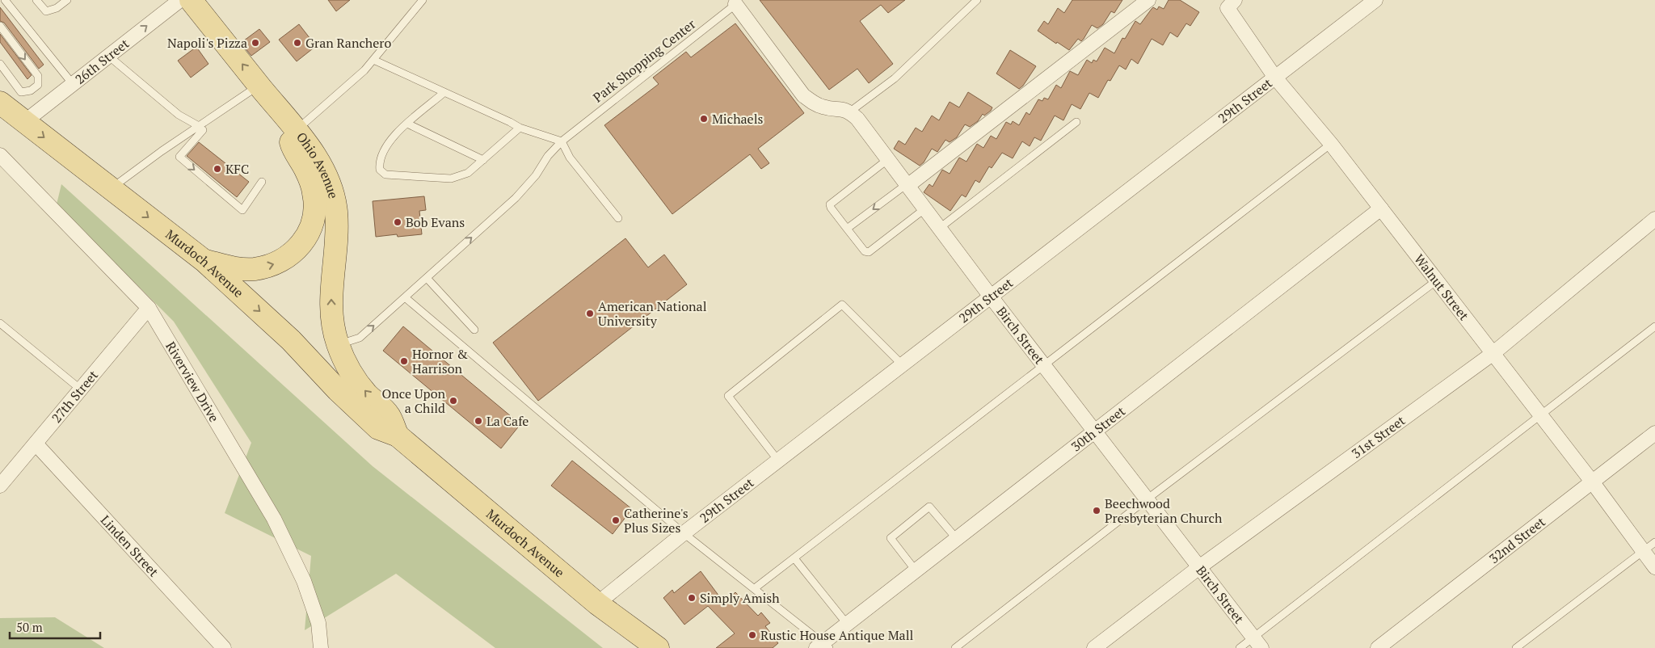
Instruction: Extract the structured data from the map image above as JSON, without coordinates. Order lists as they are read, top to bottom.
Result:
{
  "streets": {
    "main road": ["Ohio Avenue", "Murdoch Avenue"],
    "street": [
      "26th Street",
      "29th Street",
      "Walnut Street",
      "Birch Street",
      "Riverview Drive",
      "27th Street",
      "30th Street",
      "31st Street",
      "32nd Street",
      "Linden Street"
    ],
    "lane": ["Park Shopping Center"]
  },
  "crossings": [
    ["26th Street", "Ohio Avenue"],
    ["26th Street", "Murdoch Avenue"],
    ["Park Shopping Center", "Ohio Avenue"],
    ["29th Street", "Murdoch Avenue"],
    ["29th Street", "Walnut Street"],
    ["29th Street", "Birch Street"],
    ["Ohio Avenue", "Murdoch Avenue"],
    ["Walnut Street", "30th Street"],
    ["Walnut Street", "31st Street"],
    ["Walnut Street", "32nd Street"],
    ["Birch Street", "30th Street"],
    ["Birch Street", "31st Street"],
    ["Riverview Drive", "27th Street"],
    ["27th Street", "Linden Street"]
  ],
  "one_way": ["26th Street", "Park Shopping Center", "Ohio Avenue"],
  "places": [
    "Napoli's Pizza",
    "Gran Ranchero",
    "Michaels",
    "KFC",
    "Bob Evans",
    "American National University",
    "Hornor & Harrison",
    "Once Upon a Child",
    "La Cafe",
    "Beechwood Presbyterian Church",
    "Catherine's Plus Sizes",
    "Simply Amish",
    "Rustic House Antique Mall"
  ],
  "scale_bar": "50 m"
}
